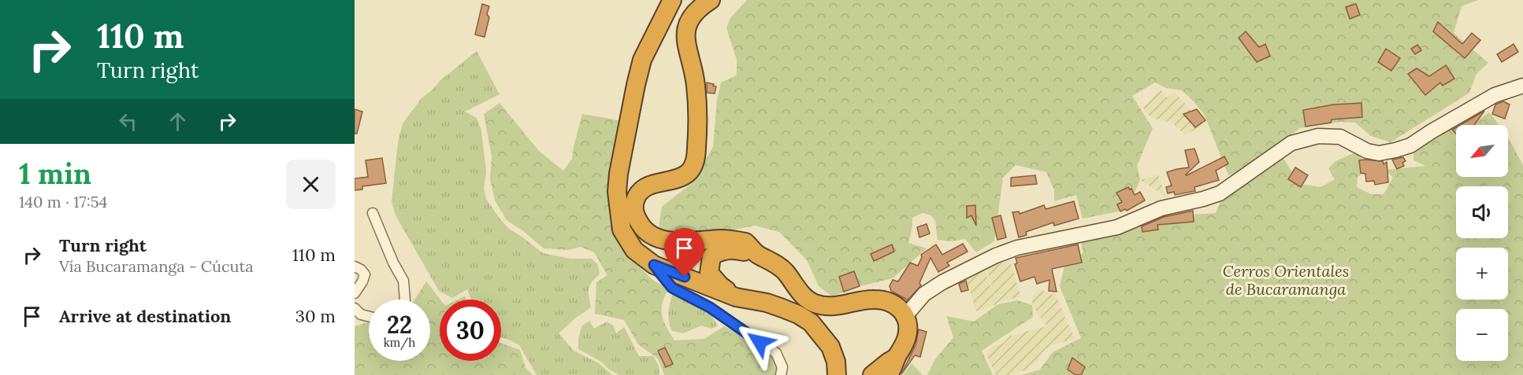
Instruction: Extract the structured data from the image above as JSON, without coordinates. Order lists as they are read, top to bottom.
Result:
{
  "parks": ["Cerros Orientales de Bucaramanga"],
  "north": "bottom left",
  "page": {
    "turn": ["110 m", "Turn right"],
    "map_buttons": ["+", "−"],
    "heading": ["1 min", "140 m · 17:54"],
    "list": [
      {
        "name": "Turn right",
        "note": "Vía Bucaramanga - Cúcuta",
        "value": "110 m"
      },
      {
        "name": "Arrive at destination",
        "value": "30 m"
      }
    ],
    "speed": "22 km/h",
    "limit": "30"
  }
}
